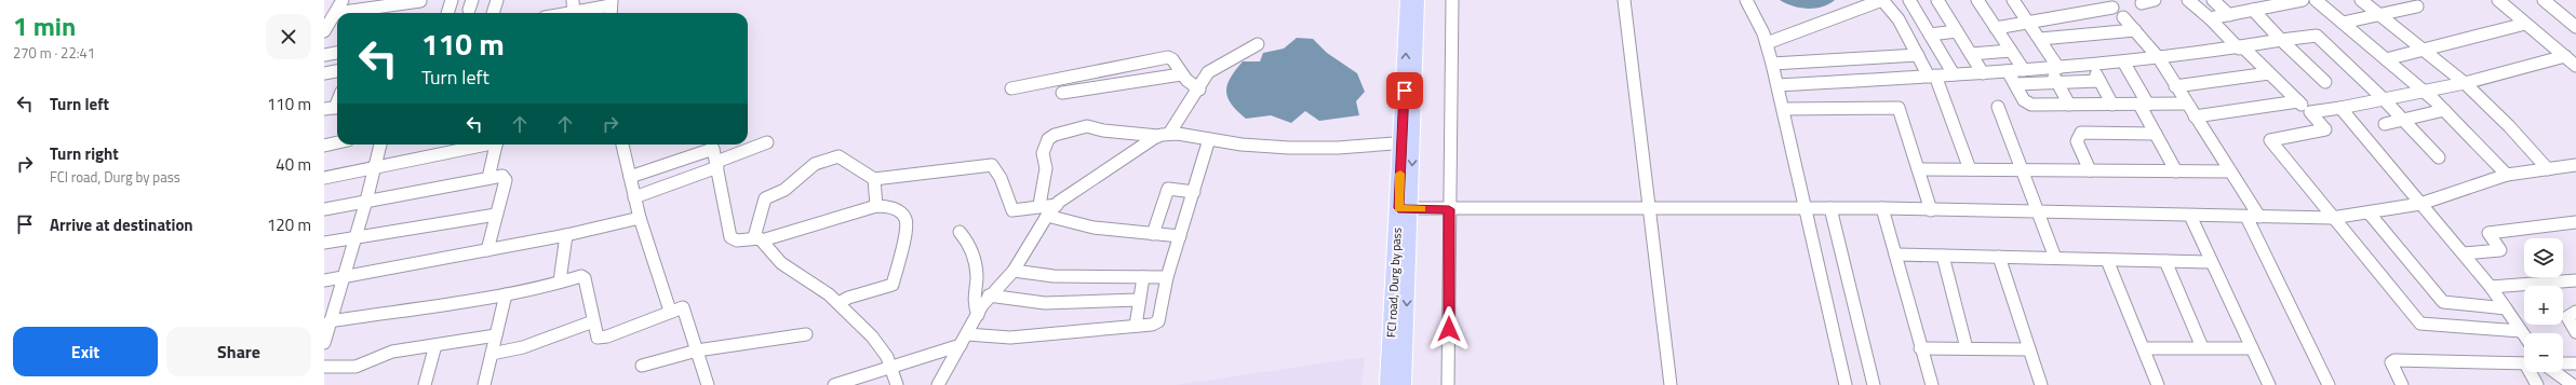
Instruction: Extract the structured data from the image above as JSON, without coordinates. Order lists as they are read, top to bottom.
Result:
{
  "streets": {
    "main road": ["FCI road, Durg by pass"]
  },
  "page": {
    "heading": ["1 min", "270 m · 22:41"],
    "turn": ["110 m", "Turn left"],
    "list": [
      {
        "name": "Turn left",
        "value": "110 m"
      },
      {
        "name": "Turn right",
        "note": "FCI road, Durg by pass",
        "value": "40 m"
      },
      {
        "name": "Arrive at destination",
        "value": "120 m"
      }
    ],
    "map_buttons": ["+", "−"],
    "buttons": ["Exit", "Share"]
  }
}
